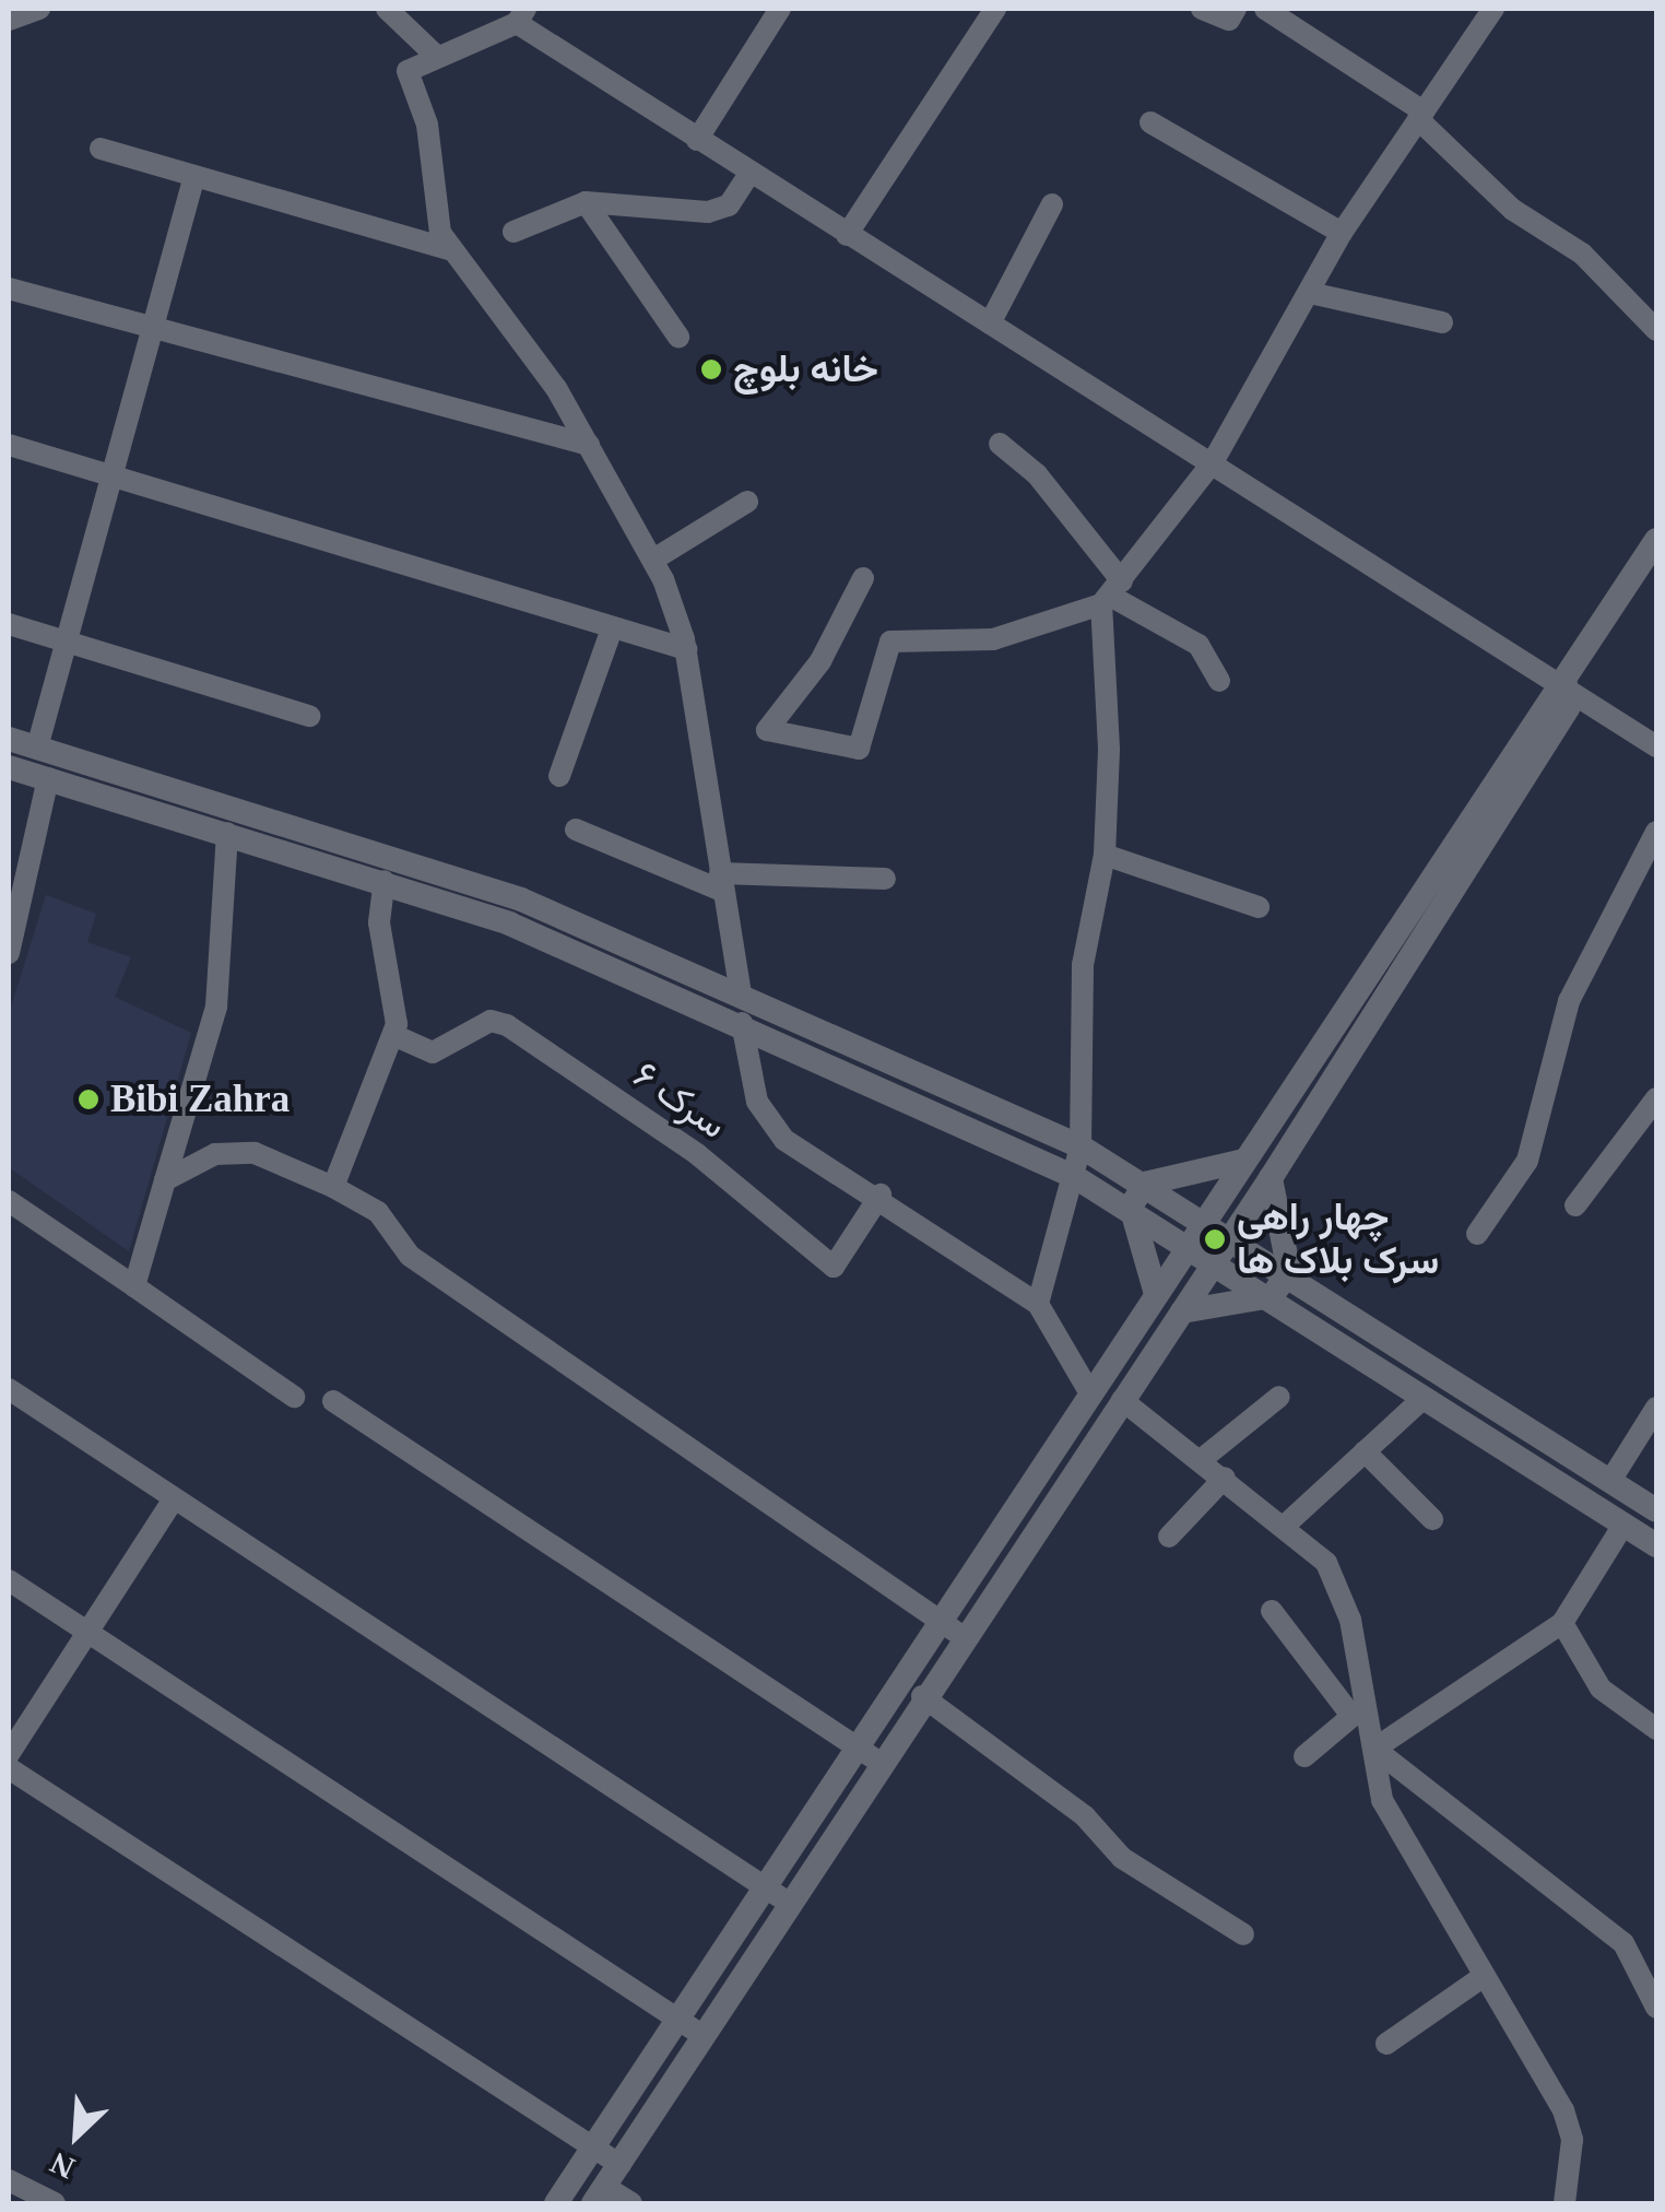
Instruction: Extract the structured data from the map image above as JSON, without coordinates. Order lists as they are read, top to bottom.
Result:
{
  "streets": {
    "street": ["سرک ۶"]
  },
  "places": ["خانه بلوچ", "Bibi Zahra", "چهار راهی سرک بلاک ها"],
  "north": "bottom left"
}
